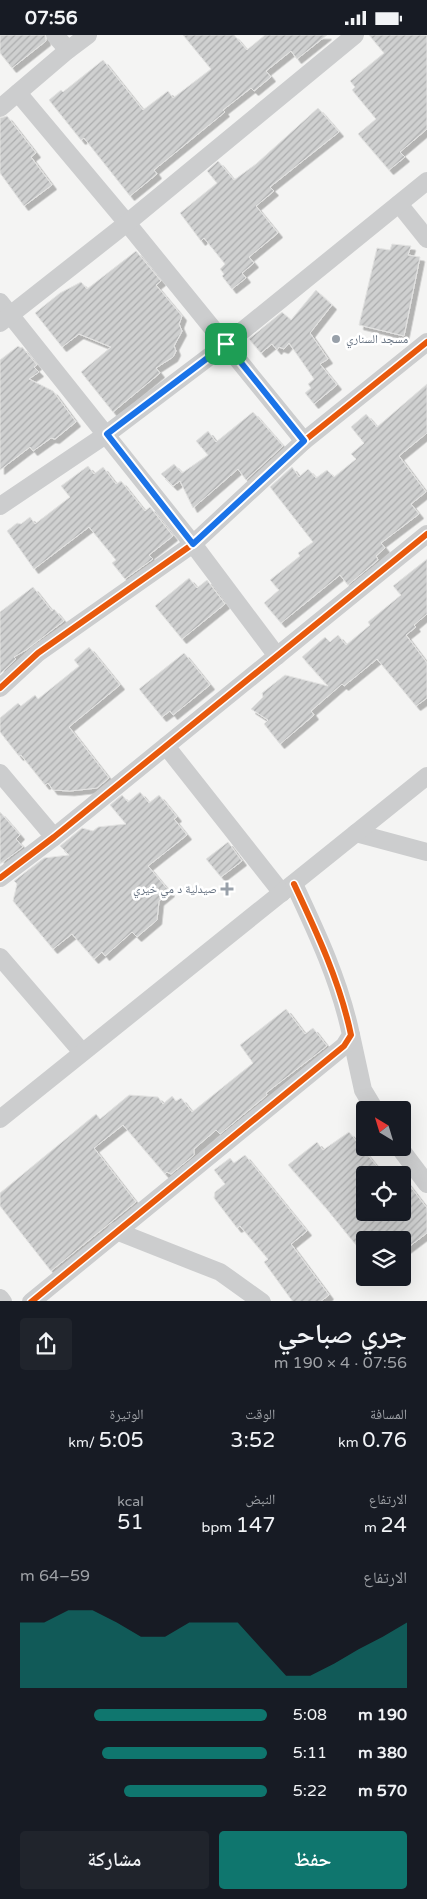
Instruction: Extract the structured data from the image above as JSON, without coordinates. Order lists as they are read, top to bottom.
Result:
{
  "places": {
    "other": ["مسجد السناري"],
    "health": ["صيدلية د مي خيري"]
  },
  "north": "top left",
  "page": {
    "status": "07:56",
    "heading": ["جري صباحي", "07:56 · 4 × 190 m"],
    "stats": [
      ["المسافة", "0.76 km"],
      ["الوقت", "3:52"],
      ["الوتيرة", "5:05 /km"],
      ["الارتفاع", "24 m"],
      ["النبض", "147 bpm"],
      ["kcal", "51"]
    ],
    "chart": ["الارتفاع", "59–64 m"],
    "list": [
      {
        "name": "190 m",
        "note": "5:08"
      },
      {
        "name": "380 m",
        "note": "5:11"
      },
      {
        "name": "570 m",
        "note": "5:22"
      }
    ],
    "buttons": ["حفظ", "مشاركة"]
  }
}
